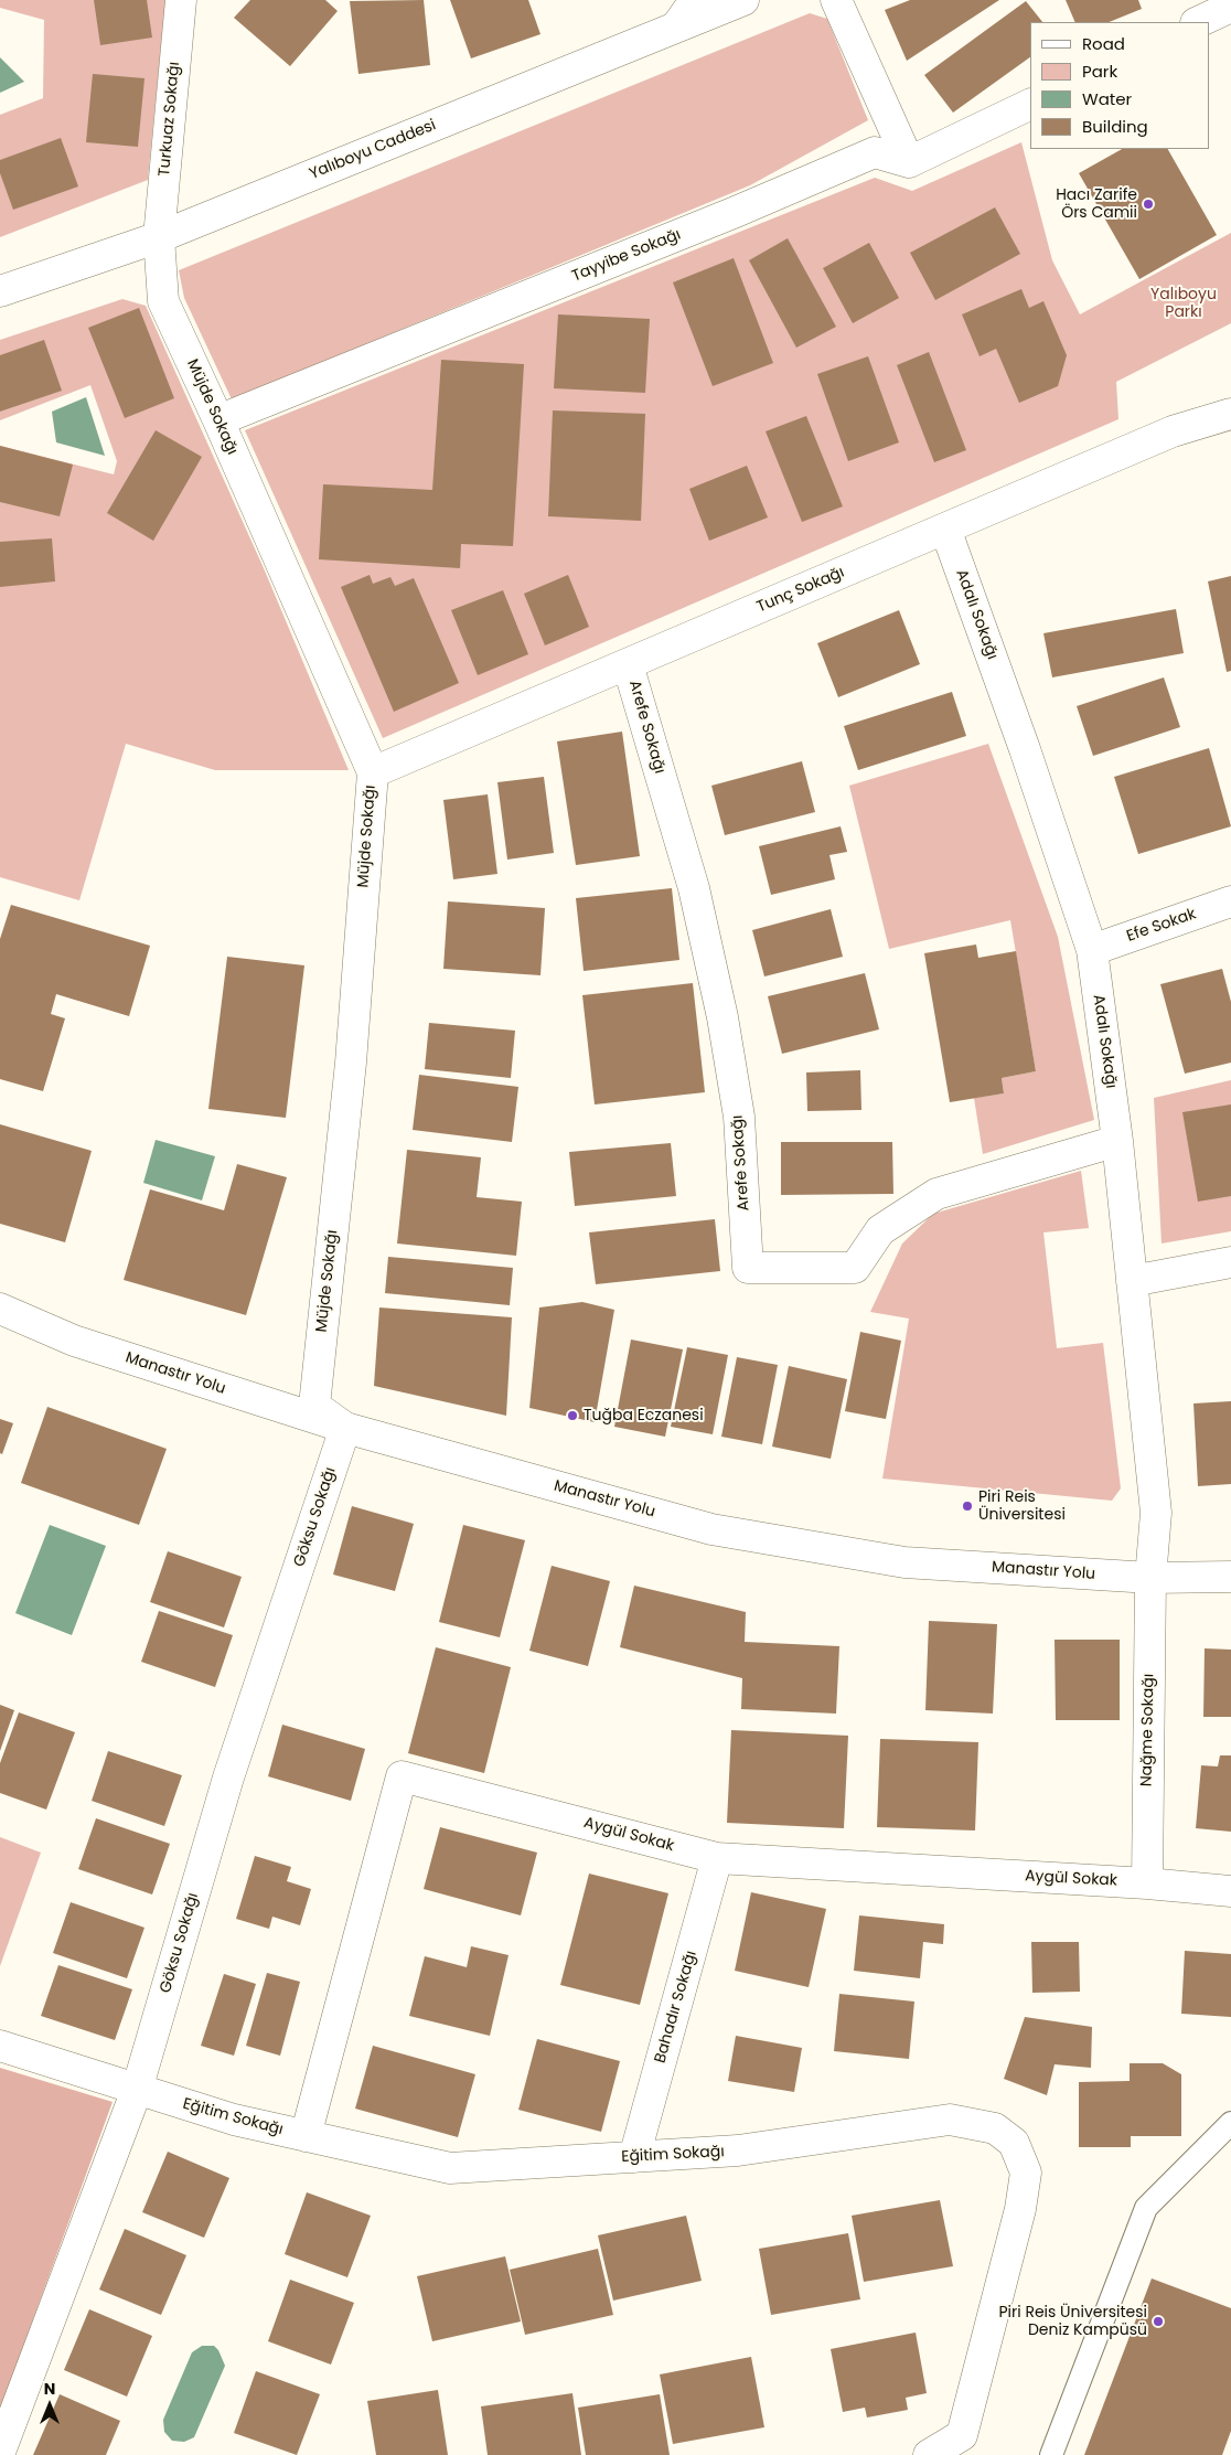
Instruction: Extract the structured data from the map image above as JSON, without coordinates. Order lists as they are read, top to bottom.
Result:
{
  "streets": {
    "street": [
      "Turkuaz Sokağı",
      "Yalıboyu Caddesi",
      "Tayyibe Sokağı",
      "Müjde Sokağı",
      "Tunç Sokağı",
      "Adalı Sokağı",
      "Arefe Sokağı",
      "Efe Sokak",
      "Manastır Yolu",
      "Göksu Sokağı",
      "Nağme Sokağı",
      "Aygül Sokak",
      "Bahadır Sokağı",
      "Eğitim Sokağı"
    ]
  },
  "crossings": [
    ["Turkuaz Sokağı", "Yalıboyu Caddesi"],
    ["Turkuaz Sokağı", "Müjde Sokağı"],
    ["Yalıboyu Caddesi", "Müjde Sokağı"],
    ["Tayyibe Sokağı", "Müjde Sokağı"],
    ["Müjde Sokağı", "Tunç Sokağı"],
    ["Müjde Sokağı", "Manastır Yolu"],
    ["Müjde Sokağı", "Göksu Sokağı"],
    ["Tunç Sokağı", "Adalı Sokağı"],
    ["Tunç Sokağı", "Arefe Sokağı"],
    ["Adalı Sokağı", "Arefe Sokağı"],
    ["Adalı Sokağı", "Efe Sokak"],
    ["Adalı Sokağı", "Manastır Yolu"],
    ["Adalı Sokağı", "Nağme Sokağı"],
    ["Manastır Yolu", "Göksu Sokağı"],
    ["Manastır Yolu", "Nağme Sokağı"],
    ["Göksu Sokağı", "Eğitim Sokağı"],
    ["Nağme Sokağı", "Aygül Sokak"],
    ["Aygül Sokak", "Bahadır Sokağı"],
    ["Aygül Sokak", "Eğitim Sokağı"],
    ["Bahadır Sokağı", "Eğitim Sokağı"]
  ],
  "parks": ["Yalıboyu Parkı"],
  "places": [
    "Hacı Zarife Örs Camii",
    "Tuğba Eczanesi",
    "Piri Reis Üniversitesi",
    "Piri Reis Üniversitesi Deniz Kampüsü"
  ],
  "legend": [
    "Road",
    "Park",
    "Water",
    "Building"
  ],
  "north": "top"
}
